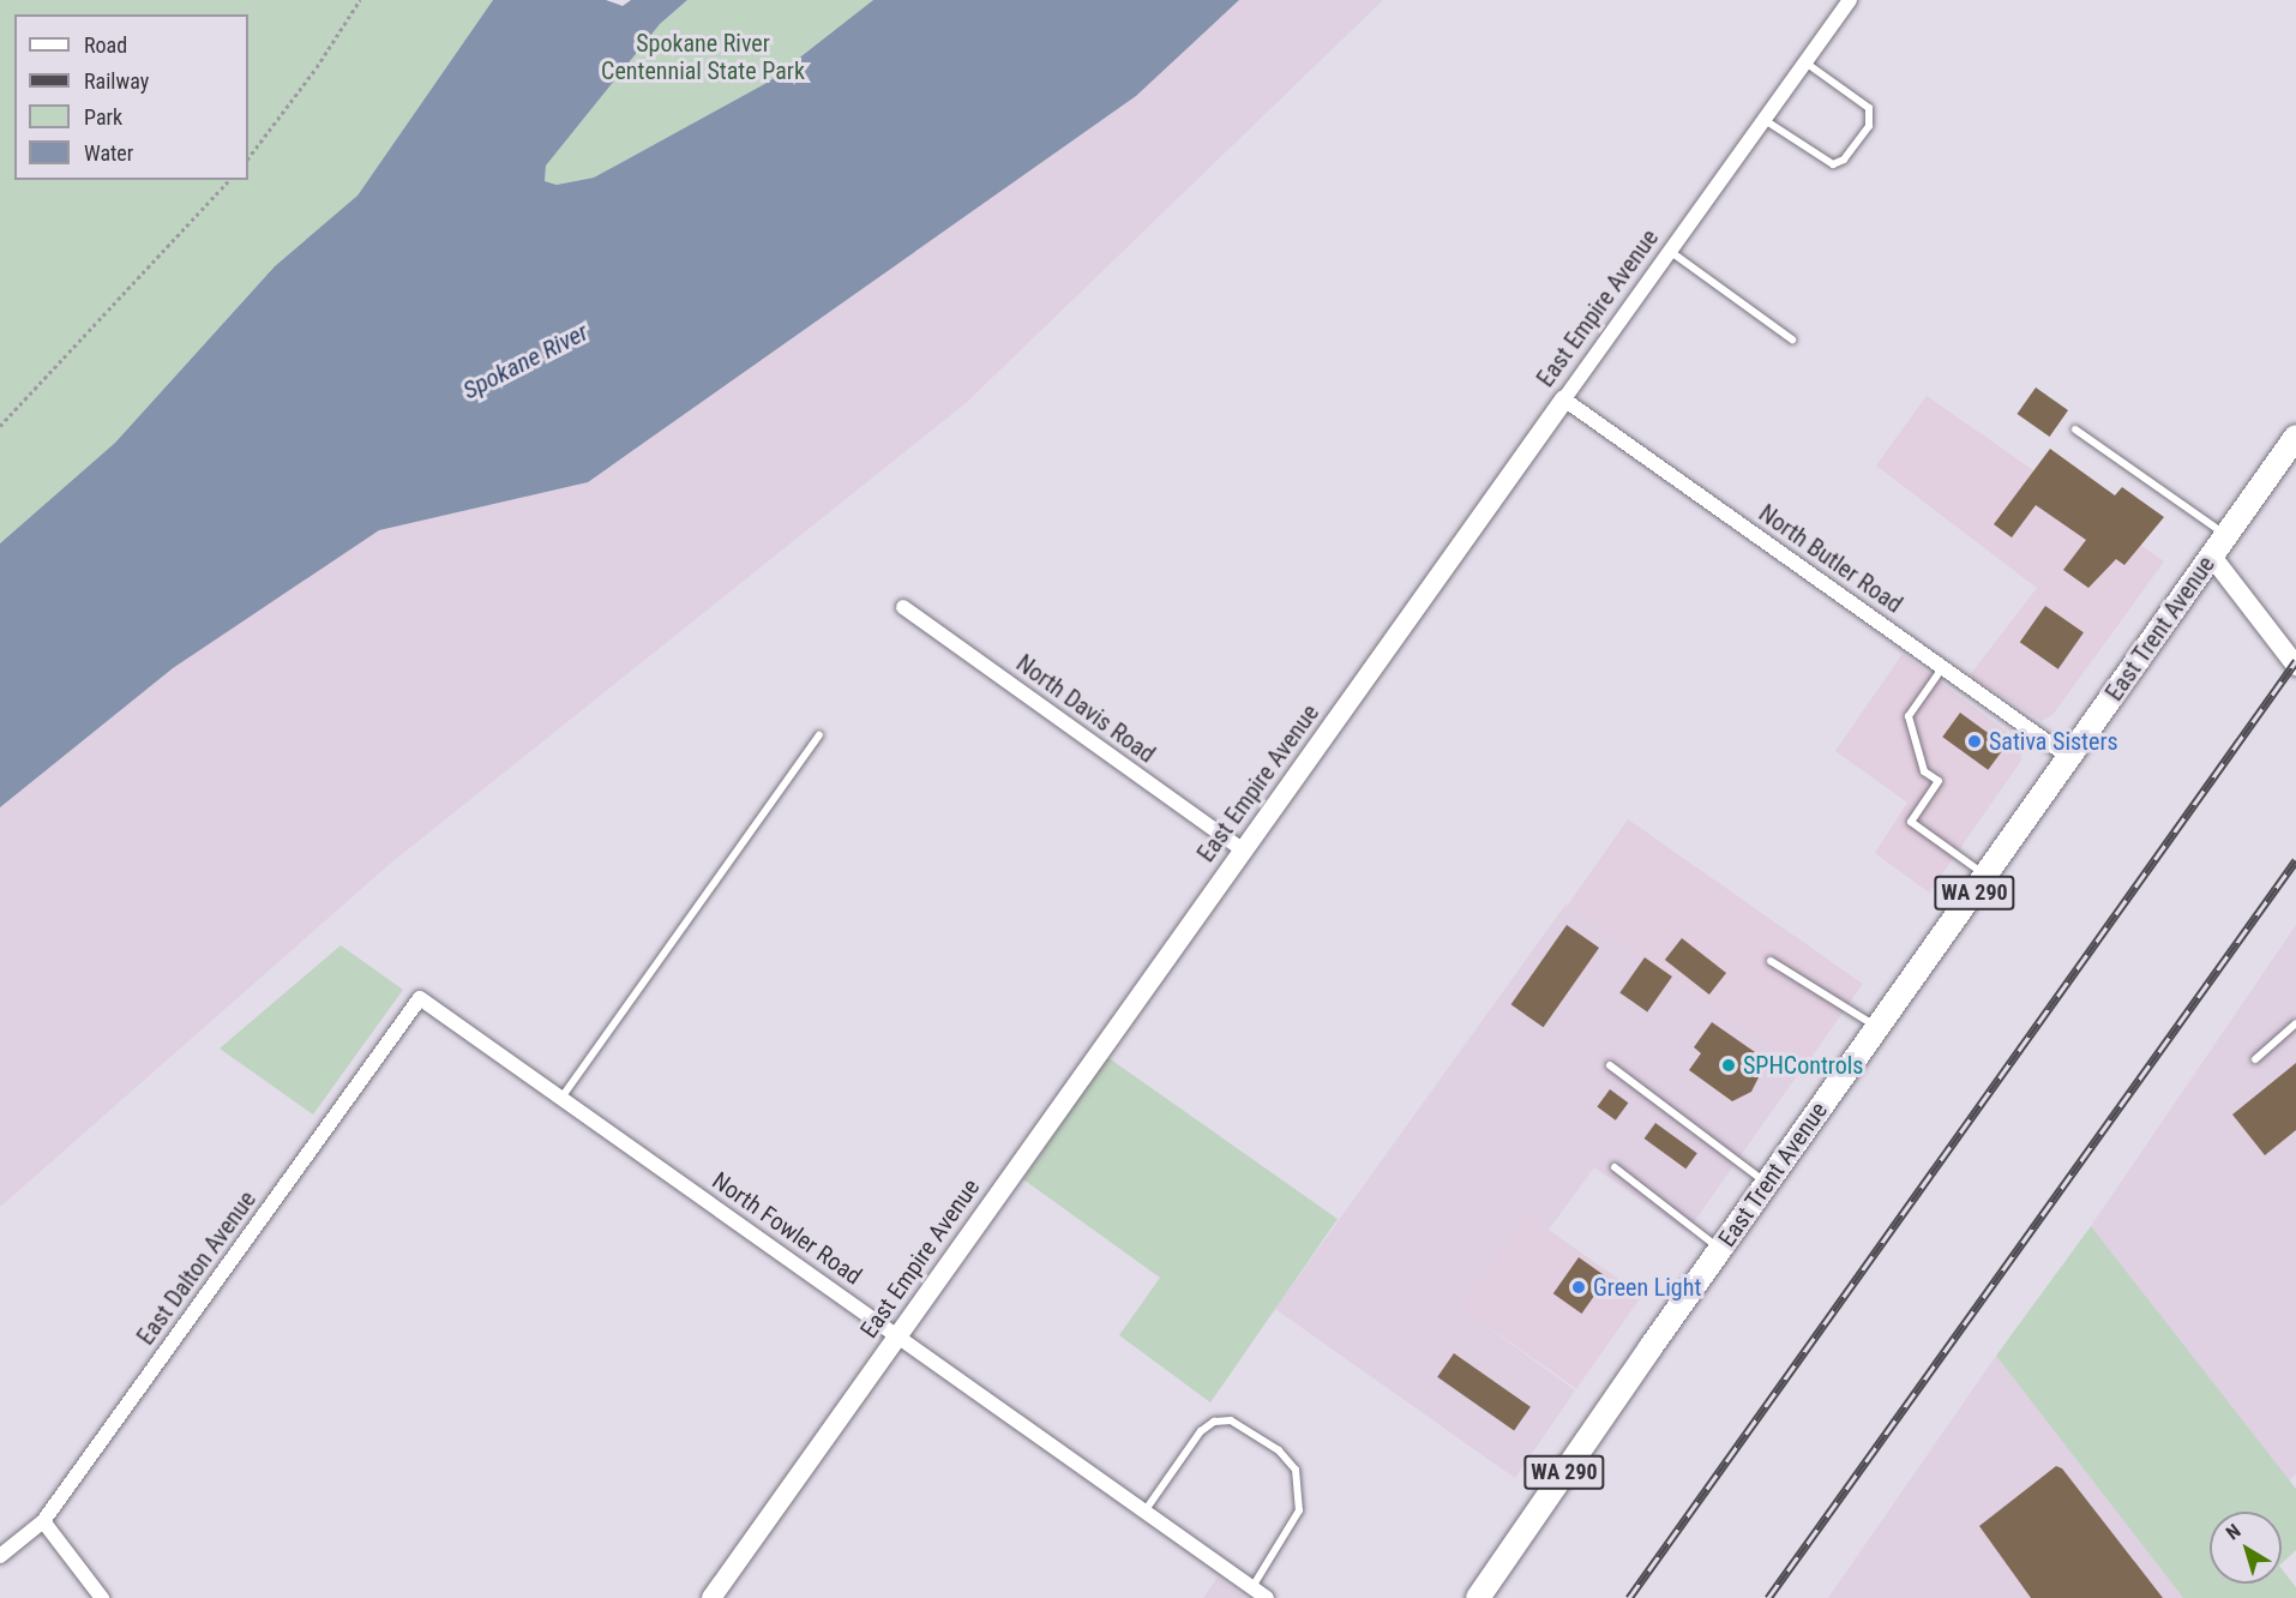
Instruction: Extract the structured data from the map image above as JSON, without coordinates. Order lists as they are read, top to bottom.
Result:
{
  "streets": {
    "main road": ["East Trent Avenue", "WA 290"],
    "street": [
      "East Empire Avenue",
      "North Butler Road",
      "North Davis Road",
      "North Fowler Road",
      "East Dalton Avenue"
    ]
  },
  "crossings": [
    ["East Empire Avenue", "North Butler Road"],
    ["East Empire Avenue", "North Davis Road"],
    ["East Empire Avenue", "North Fowler Road"],
    ["North Butler Road", "East Trent Avenue"],
    ["North Fowler Road", "East Dalton Avenue"]
  ],
  "water": ["Spokane River"],
  "parks": ["Spokane River Centennial State Park"],
  "places": ["Sativa Sisters", "SPHControls", "Green Light"],
  "legend": [
    "Road",
    "Railway",
    "Park",
    "Water"
  ],
  "north": "top left"
}
